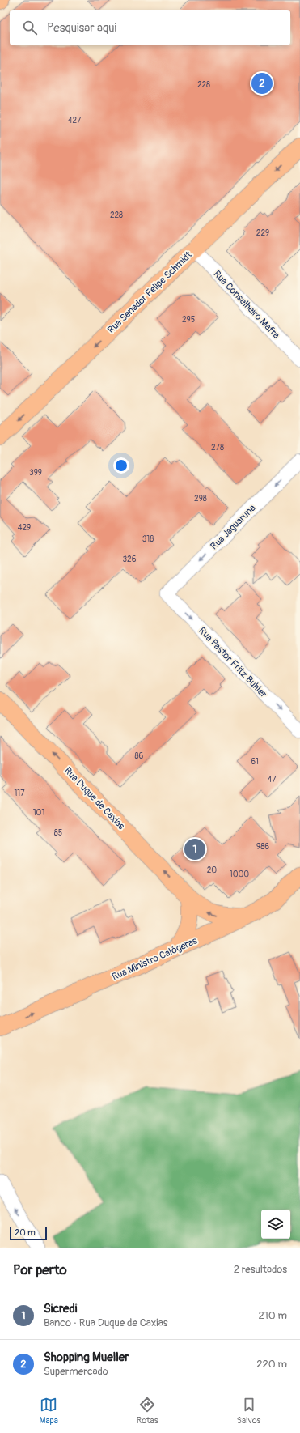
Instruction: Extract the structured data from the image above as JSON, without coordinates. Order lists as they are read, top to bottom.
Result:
{
  "streets": {
    "main road": ["Rua Senador Felipe Schmidt", "Rua Duque de Caxias", "Rua Ministro Calógeras"],
    "street": ["Rua Conselheiro Mafra", "Rua Jaguaruna", "Rua Pastor Fritz Buhler"]
  },
  "crossings": [
    ["Rua Senador Felipe Schmidt", "Rua Conselheiro Mafra"],
    ["Rua Jaguaruna", "Rua Pastor Fritz Buhler"],
    ["Rua Duque de Caxias", "Rua Ministro Calógeras"]
  ],
  "one_way": [
    "Rua Senador Felipe Schmidt",
    "Rua Jaguaruna",
    "Rua Pastor Fritz Buhler",
    "Rua Duque de Caxias",
    "Rua Ministro Calógeras"
  ],
  "house_numbers": [
    "228",
    "427",
    "228",
    "229",
    "295",
    "278",
    "399",
    "298",
    "429",
    "318",
    "326",
    "86",
    "61",
    "47",
    "117",
    "101",
    "85",
    "986",
    "20",
    "1000"
  ],
  "scale_bar": "20 m",
  "page": {
    "search": "Pesquisar aqui",
    "pins": ["2", "1"],
    "scale": "20 m",
    "heading": ["Por perto", "2 resultados"],
    "list": [
      {
        "mark": "1",
        "name": "Sicredi",
        "note": "Banco · Rua Duque de Caxias",
        "value": "210 m"
      },
      {
        "mark": "2",
        "name": "Shopping Mueller",
        "note": "Supermercado",
        "value": "220 m"
      }
    ],
    "nav": ["Mapa", "Rotas", "Salvos"]
  }
}
